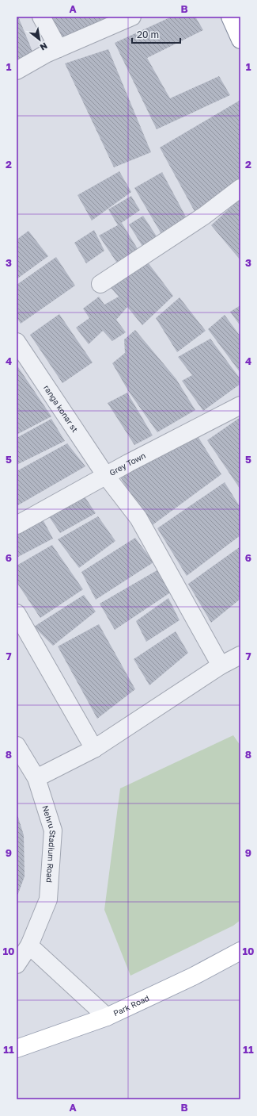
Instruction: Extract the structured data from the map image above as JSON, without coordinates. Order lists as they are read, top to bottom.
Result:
{
  "streets": {
    "main road": ["Park Road"],
    "street": ["ranga konar st", "Grey Town", "Nehru Stadium Road"]
  },
  "crossings": [
    ["ranga konar st", "Grey Town"]
  ],
  "scale_bar": "20 m",
  "north": "bottom right",
  "grid": {
    "columns": ["A", "B"],
    "rows": [
      "1",
      "2",
      "3",
      "4",
      "5",
      "6",
      "7",
      "8",
      "9",
      "10",
      "11"
    ]
  }
}
